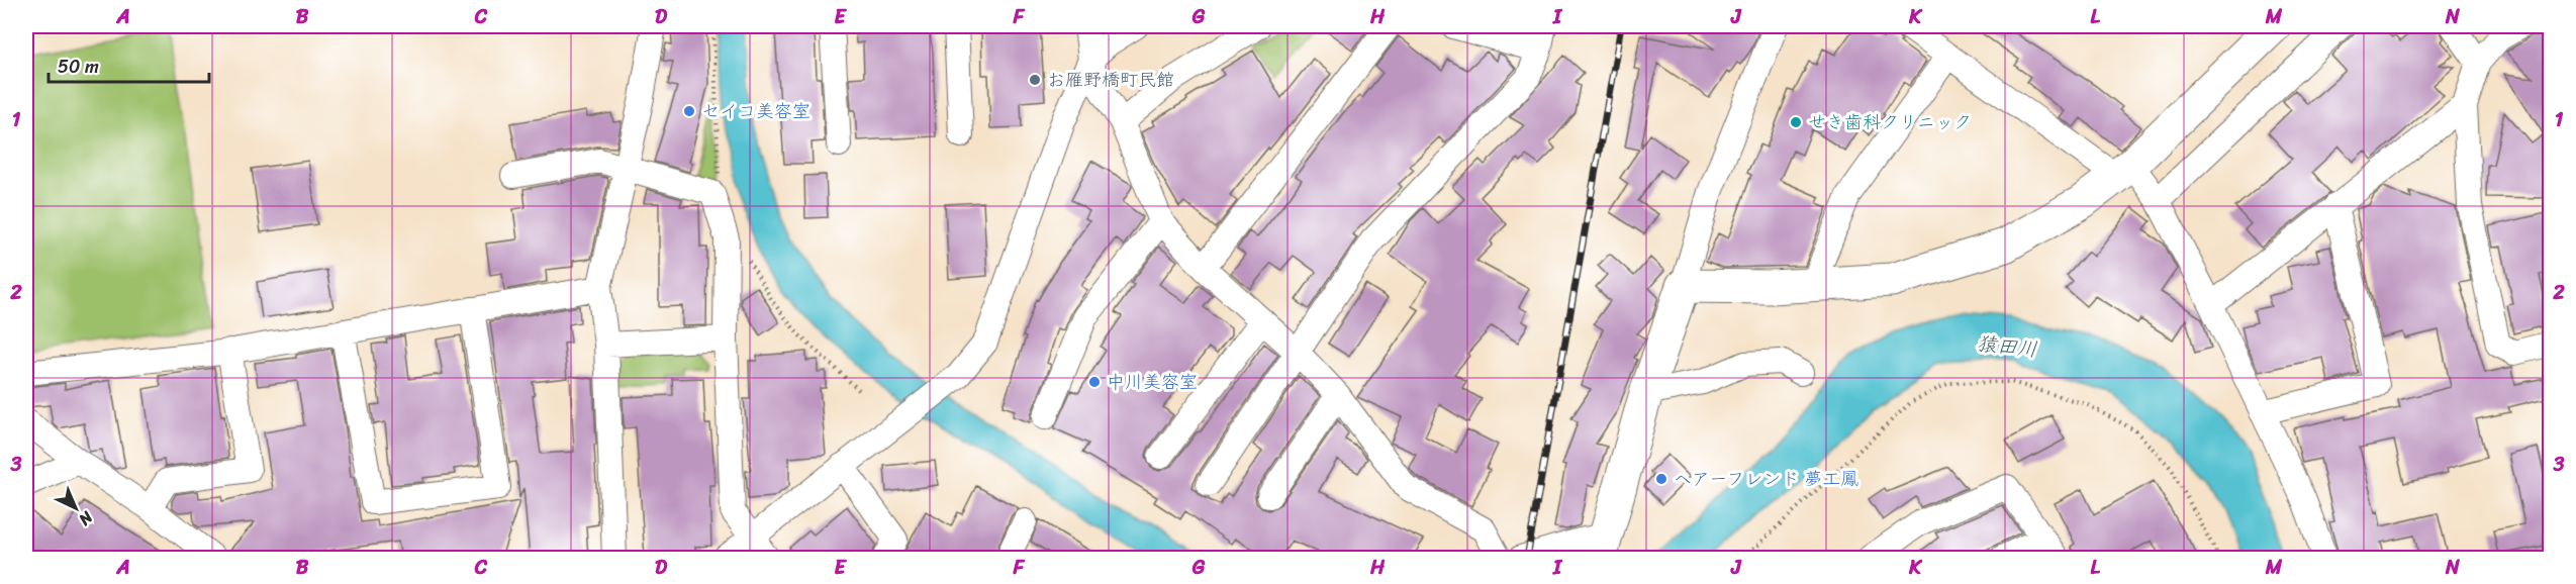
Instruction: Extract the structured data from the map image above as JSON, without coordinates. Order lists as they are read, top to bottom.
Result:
{
  "water": ["猿田川"],
  "places": [
    "お雁野橋町民館",
    "セイコ美容室",
    "せき歯科クリニック",
    "中川美容室",
    "ヘアーフレンド 夢工鳳"
  ],
  "scale_bar": "50 m",
  "north": "bottom right",
  "grid": {
    "columns": [
      "A",
      "B",
      "C",
      "D",
      "E",
      "F",
      "G",
      "H",
      "I",
      "J",
      "K",
      "L",
      "M",
      "N"
    ],
    "rows": ["1", "2", "3"]
  }
}
